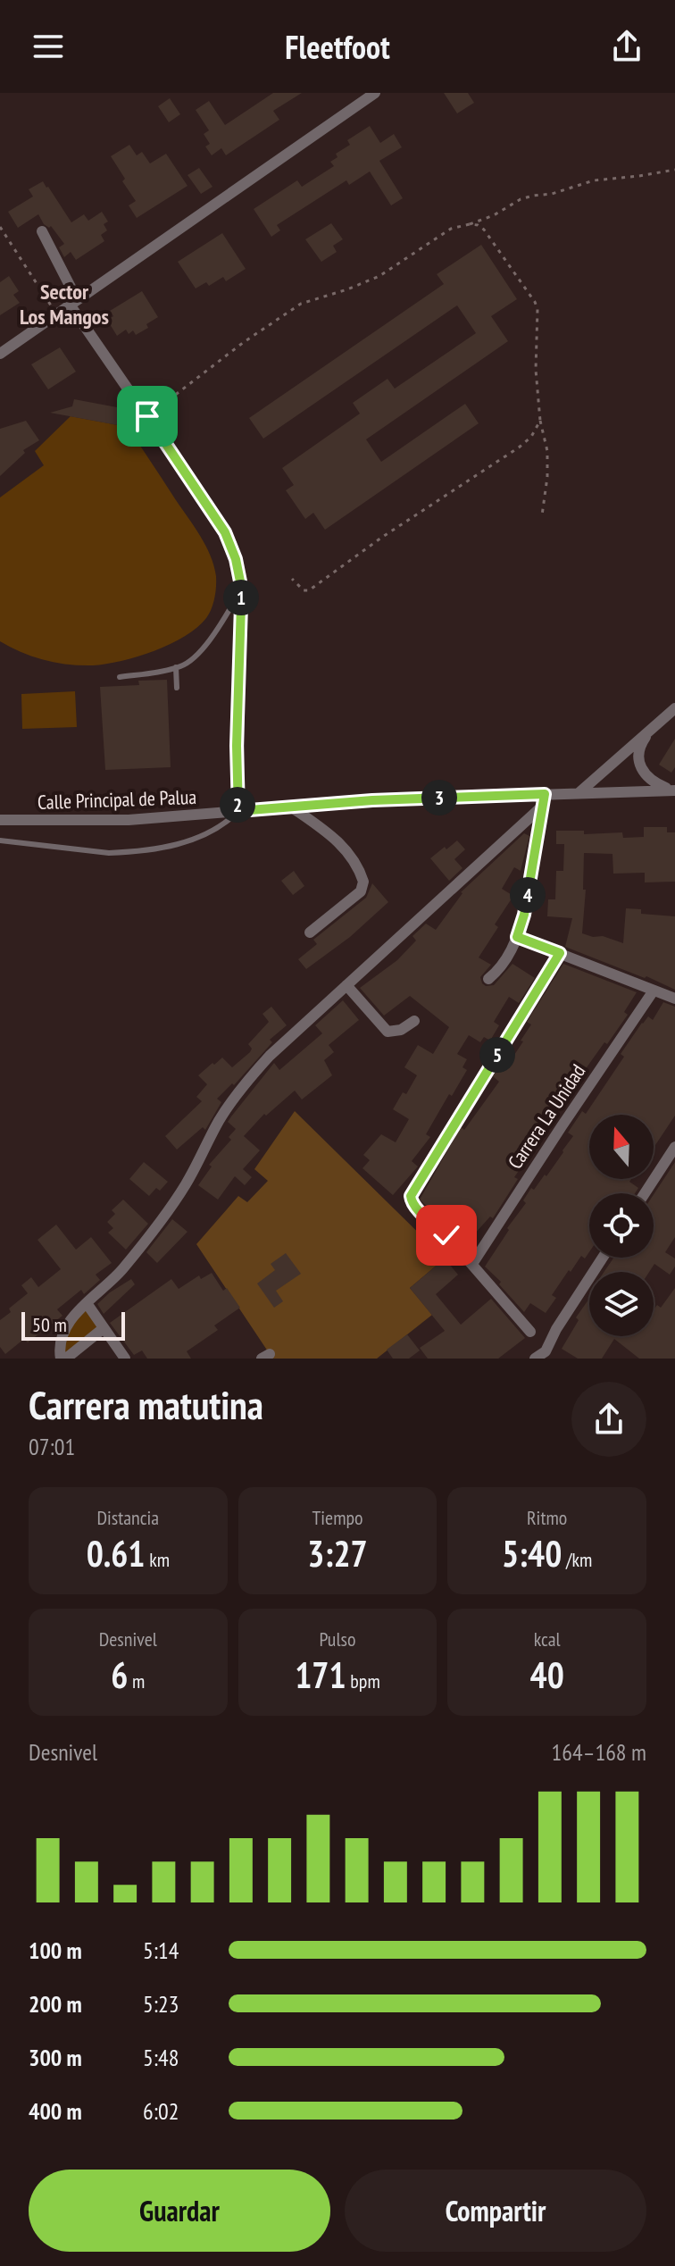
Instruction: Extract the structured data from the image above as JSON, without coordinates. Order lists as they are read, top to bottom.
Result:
{
  "streets": {
    "street": ["Calle Principal de Palua", "Carrera La Unidad"]
  },
  "districts": ["Sector Los Mangos"],
  "scale_bar": "50 m",
  "north": "top",
  "page": {
    "header": "Fleetfoot",
    "pins": [
      "1",
      "3",
      "2",
      "4",
      "5"
    ],
    "scale": "50 m",
    "heading": ["Carrera matutina", "07:01"],
    "stats": [
      ["Distancia", "0.61 km"],
      ["Tiempo", "3:27"],
      ["Ritmo", "5:40 /km"],
      ["Desnivel", "6 m"],
      ["Pulso", "171 bpm"],
      ["kcal", "40"]
    ],
    "chart": ["Desnivel", "164–168 m"],
    "list": [
      {
        "name": "100 m",
        "note": "5:14"
      },
      {
        "name": "200 m",
        "note": "5:23"
      },
      {
        "name": "300 m",
        "note": "5:48"
      },
      {
        "name": "400 m",
        "note": "6:02"
      }
    ],
    "buttons": ["Guardar", "Compartir"]
  }
}
